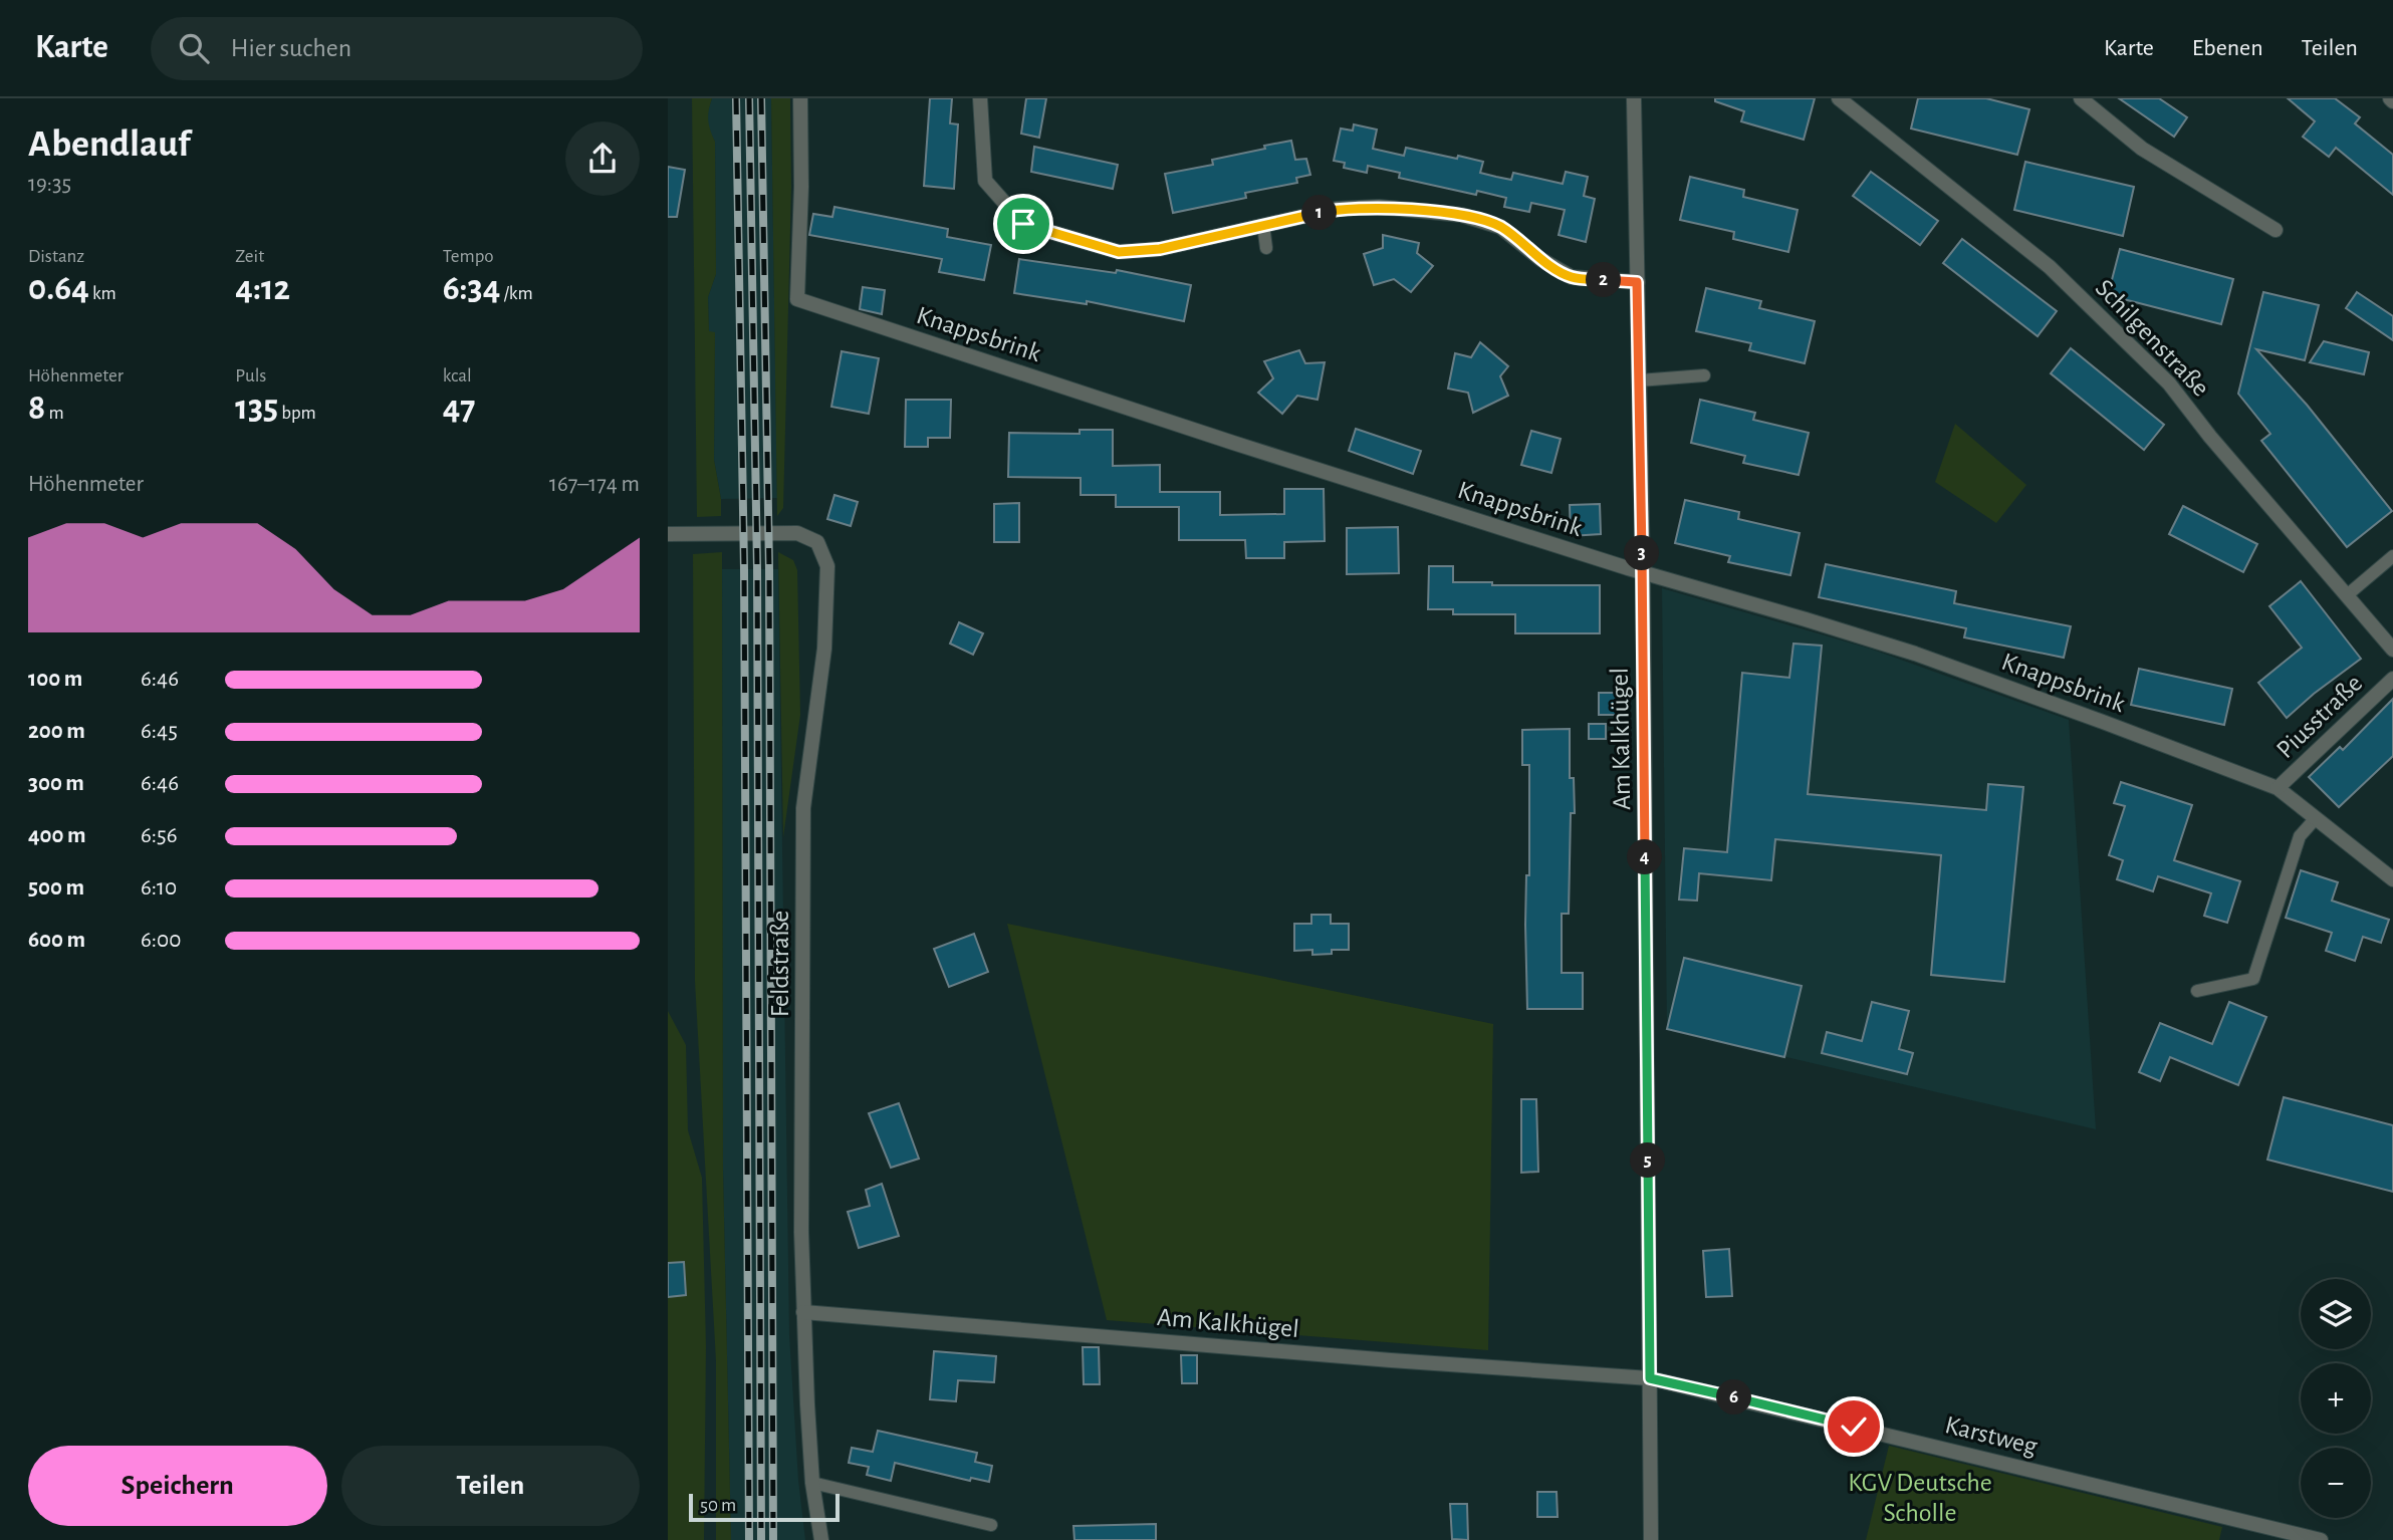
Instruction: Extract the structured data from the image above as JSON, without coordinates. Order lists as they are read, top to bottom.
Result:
{
  "streets": {
    "street": [
      "Knappsbrink",
      "Schilgenstraße",
      "Piusstraße",
      "Am Kalkhügel",
      "Feldstraße",
      "Karstweg"
    ]
  },
  "crossings": [
    ["Knappsbrink", "Piusstraße"],
    ["Knappsbrink", "Am Kalkhügel"],
    ["Am Kalkhügel", "Feldstraße"],
    ["Am Kalkhügel", "Karstweg"]
  ],
  "parks": ["KGV Deutsche Scholle"],
  "scale_bar": "50 m",
  "page": {
    "header": "Karte",
    "search": "Hier suchen",
    "nav": ["Karte", "Ebenen", "Teilen"],
    "heading": ["Abendlauf", "19:35"],
    "pins": [
      "1",
      "2",
      "3",
      "4",
      "5",
      "6"
    ],
    "stats": [
      ["Distanz", "0.64 km"],
      ["Zeit", "4:12"],
      ["Tempo", "6:34 /km"],
      ["Höhenmeter", "8 m"],
      ["Puls", "135 bpm"],
      ["kcal", "47"]
    ],
    "chart": ["Höhenmeter", "167–174 m"],
    "list": [
      {
        "name": "100 m",
        "note": "6:46"
      },
      {
        "name": "200 m",
        "note": "6:45"
      },
      {
        "name": "300 m",
        "note": "6:46"
      },
      {
        "name": "400 m",
        "note": "6:56"
      },
      {
        "name": "500 m",
        "note": "6:10"
      },
      {
        "name": "600 m",
        "note": "6:00"
      }
    ],
    "map_buttons": ["+", "−"],
    "buttons": ["Speichern", "Teilen"],
    "scale": "50 m"
  }
}
